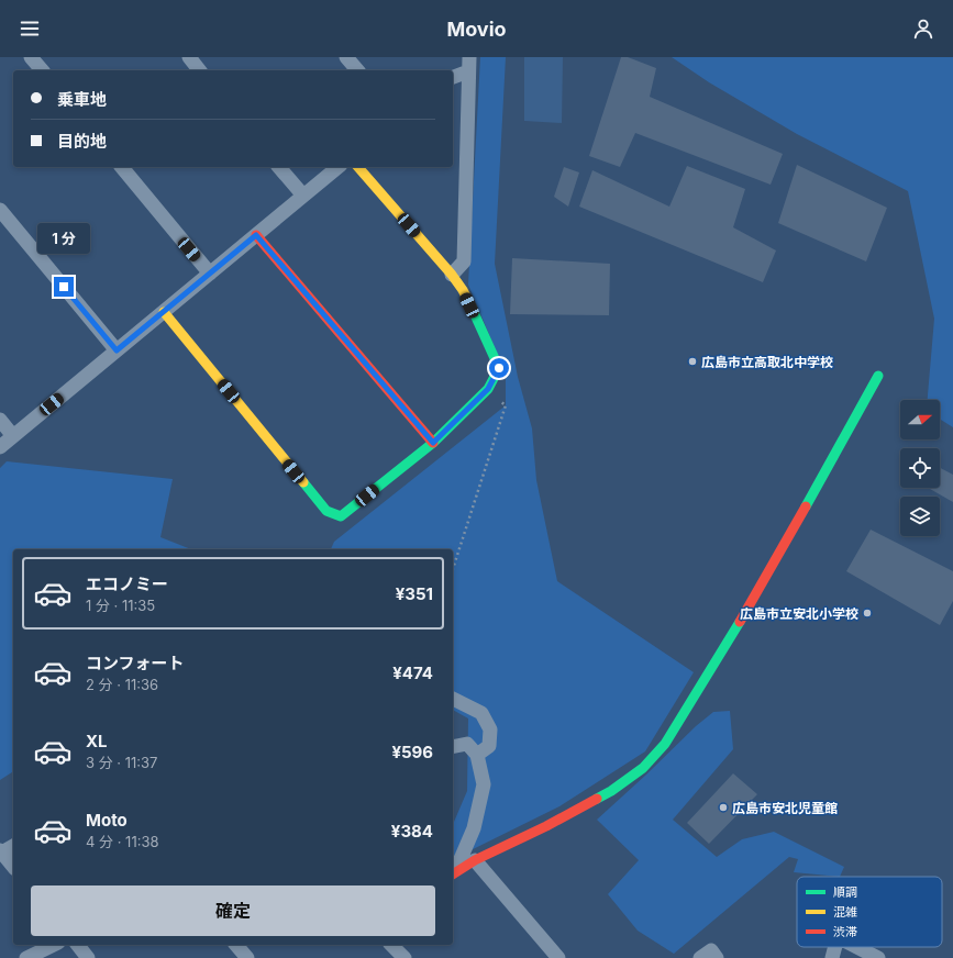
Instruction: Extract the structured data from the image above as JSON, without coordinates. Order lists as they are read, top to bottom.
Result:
{
  "places": ["広島市立高取北中学校", "広島市立安北小学校", "広島市安北児童館"],
  "legend": ["順調", "混雑", "渋滞"],
  "north": "right",
  "page": {
    "header": "Movio",
    "banner": ["乗車地", "目的地"],
    "bubble": "1 分",
    "list": [
      {
        "name": "エコノミー",
        "note": "1 分 · 11:35",
        "value": "¥351"
      },
      {
        "name": "コンフォート",
        "note": "2 分 · 11:36",
        "value": "¥474"
      },
      {
        "name": "XL",
        "note": "3 分 · 11:37",
        "value": "¥596"
      },
      {
        "name": "Moto",
        "note": "4 分 · 11:38",
        "value": "¥384"
      }
    ],
    "buttons": "確定"
  }
}
